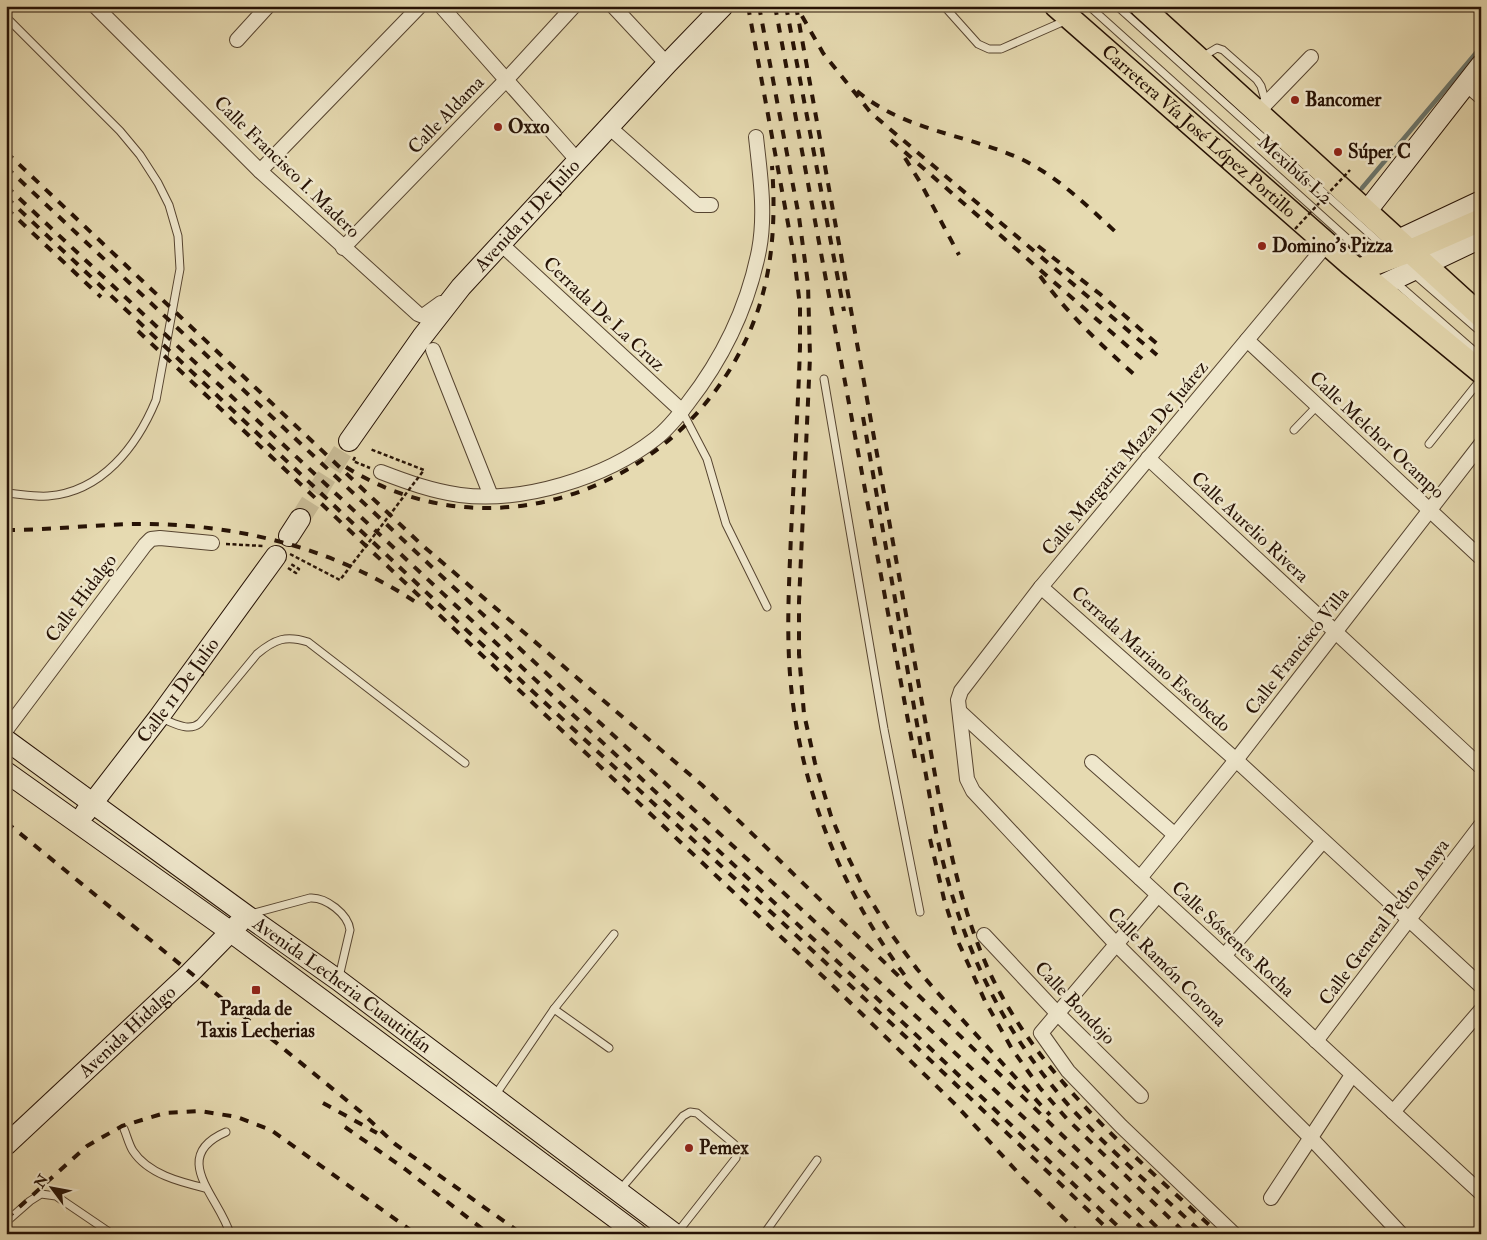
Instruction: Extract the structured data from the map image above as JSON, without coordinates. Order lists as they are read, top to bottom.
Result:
{
  "streets": {
    "main road": [
      "Carretera Vía José López Portillo",
      "Avenida 11 De Julio",
      "Calle 11 De Julio",
      "Avenida Lecheria Cuautitlán",
      "Avenida Hidalgo"
    ],
    "street": [
      "Calle Aldama",
      "Calle Francisco I. Madero",
      "Cerrada De La Cruz",
      "Calle Melchor Ocampo",
      "Calle Margarita Maza De Juárez",
      "Calle Aurelio Rivera",
      "Calle Hidalgo",
      "Calle Francisco Villa",
      "Cerrada Mariano Escobedo",
      "Calle General Pedro Anaya",
      "Calle Sóstenes Rocha",
      "Calle Ramón Corona",
      "Calle Bondojo"
    ],
    "lane": ["Mexibús L2"]
  },
  "crossings": [
    ["Calle Aldama", "Calle Francisco I. Madero"],
    ["Carretera Vía José López Portillo", "Mexibús L2"],
    ["Carretera Vía José López Portillo", "Calle Margarita Maza De Juárez"],
    ["Calle Francisco I. Madero", "Avenida 11 De Julio"],
    ["Avenida 11 De Julio", "Cerrada De La Cruz"],
    ["Calle Melchor Ocampo", "Calle Margarita Maza De Juárez"],
    ["Calle Melchor Ocampo", "Calle Francisco Villa"],
    ["Calle Margarita Maza De Juárez", "Calle Aurelio Rivera"],
    ["Calle Margarita Maza De Juárez", "Cerrada Mariano Escobedo"],
    ["Calle Margarita Maza De Juárez", "Calle Sóstenes Rocha"],
    ["Calle Margarita Maza De Juárez", "Calle Ramón Corona"],
    ["Calle Aurelio Rivera", "Calle Francisco Villa"],
    ["Calle Francisco Villa", "Cerrada Mariano Escobedo"],
    ["Calle Francisco Villa", "Calle Sóstenes Rocha"],
    ["Calle 11 De Julio", "Avenida Lecheria Cuautitlán"],
    ["Calle General Pedro Anaya", "Calle Sóstenes Rocha"],
    ["Calle Sóstenes Rocha", "Calle Ramón Corona"],
    ["Avenida Lecheria Cuautitlán", "Avenida Hidalgo"]
  ],
  "places": {
    "other": [
      "Bancomer",
      "Oxxo",
      "Súper C",
      "Domino's Pizza",
      "Pemex"
    ],
    "transit": ["Parada de Taxis Lecherias"]
  },
  "north": "top left"
}
